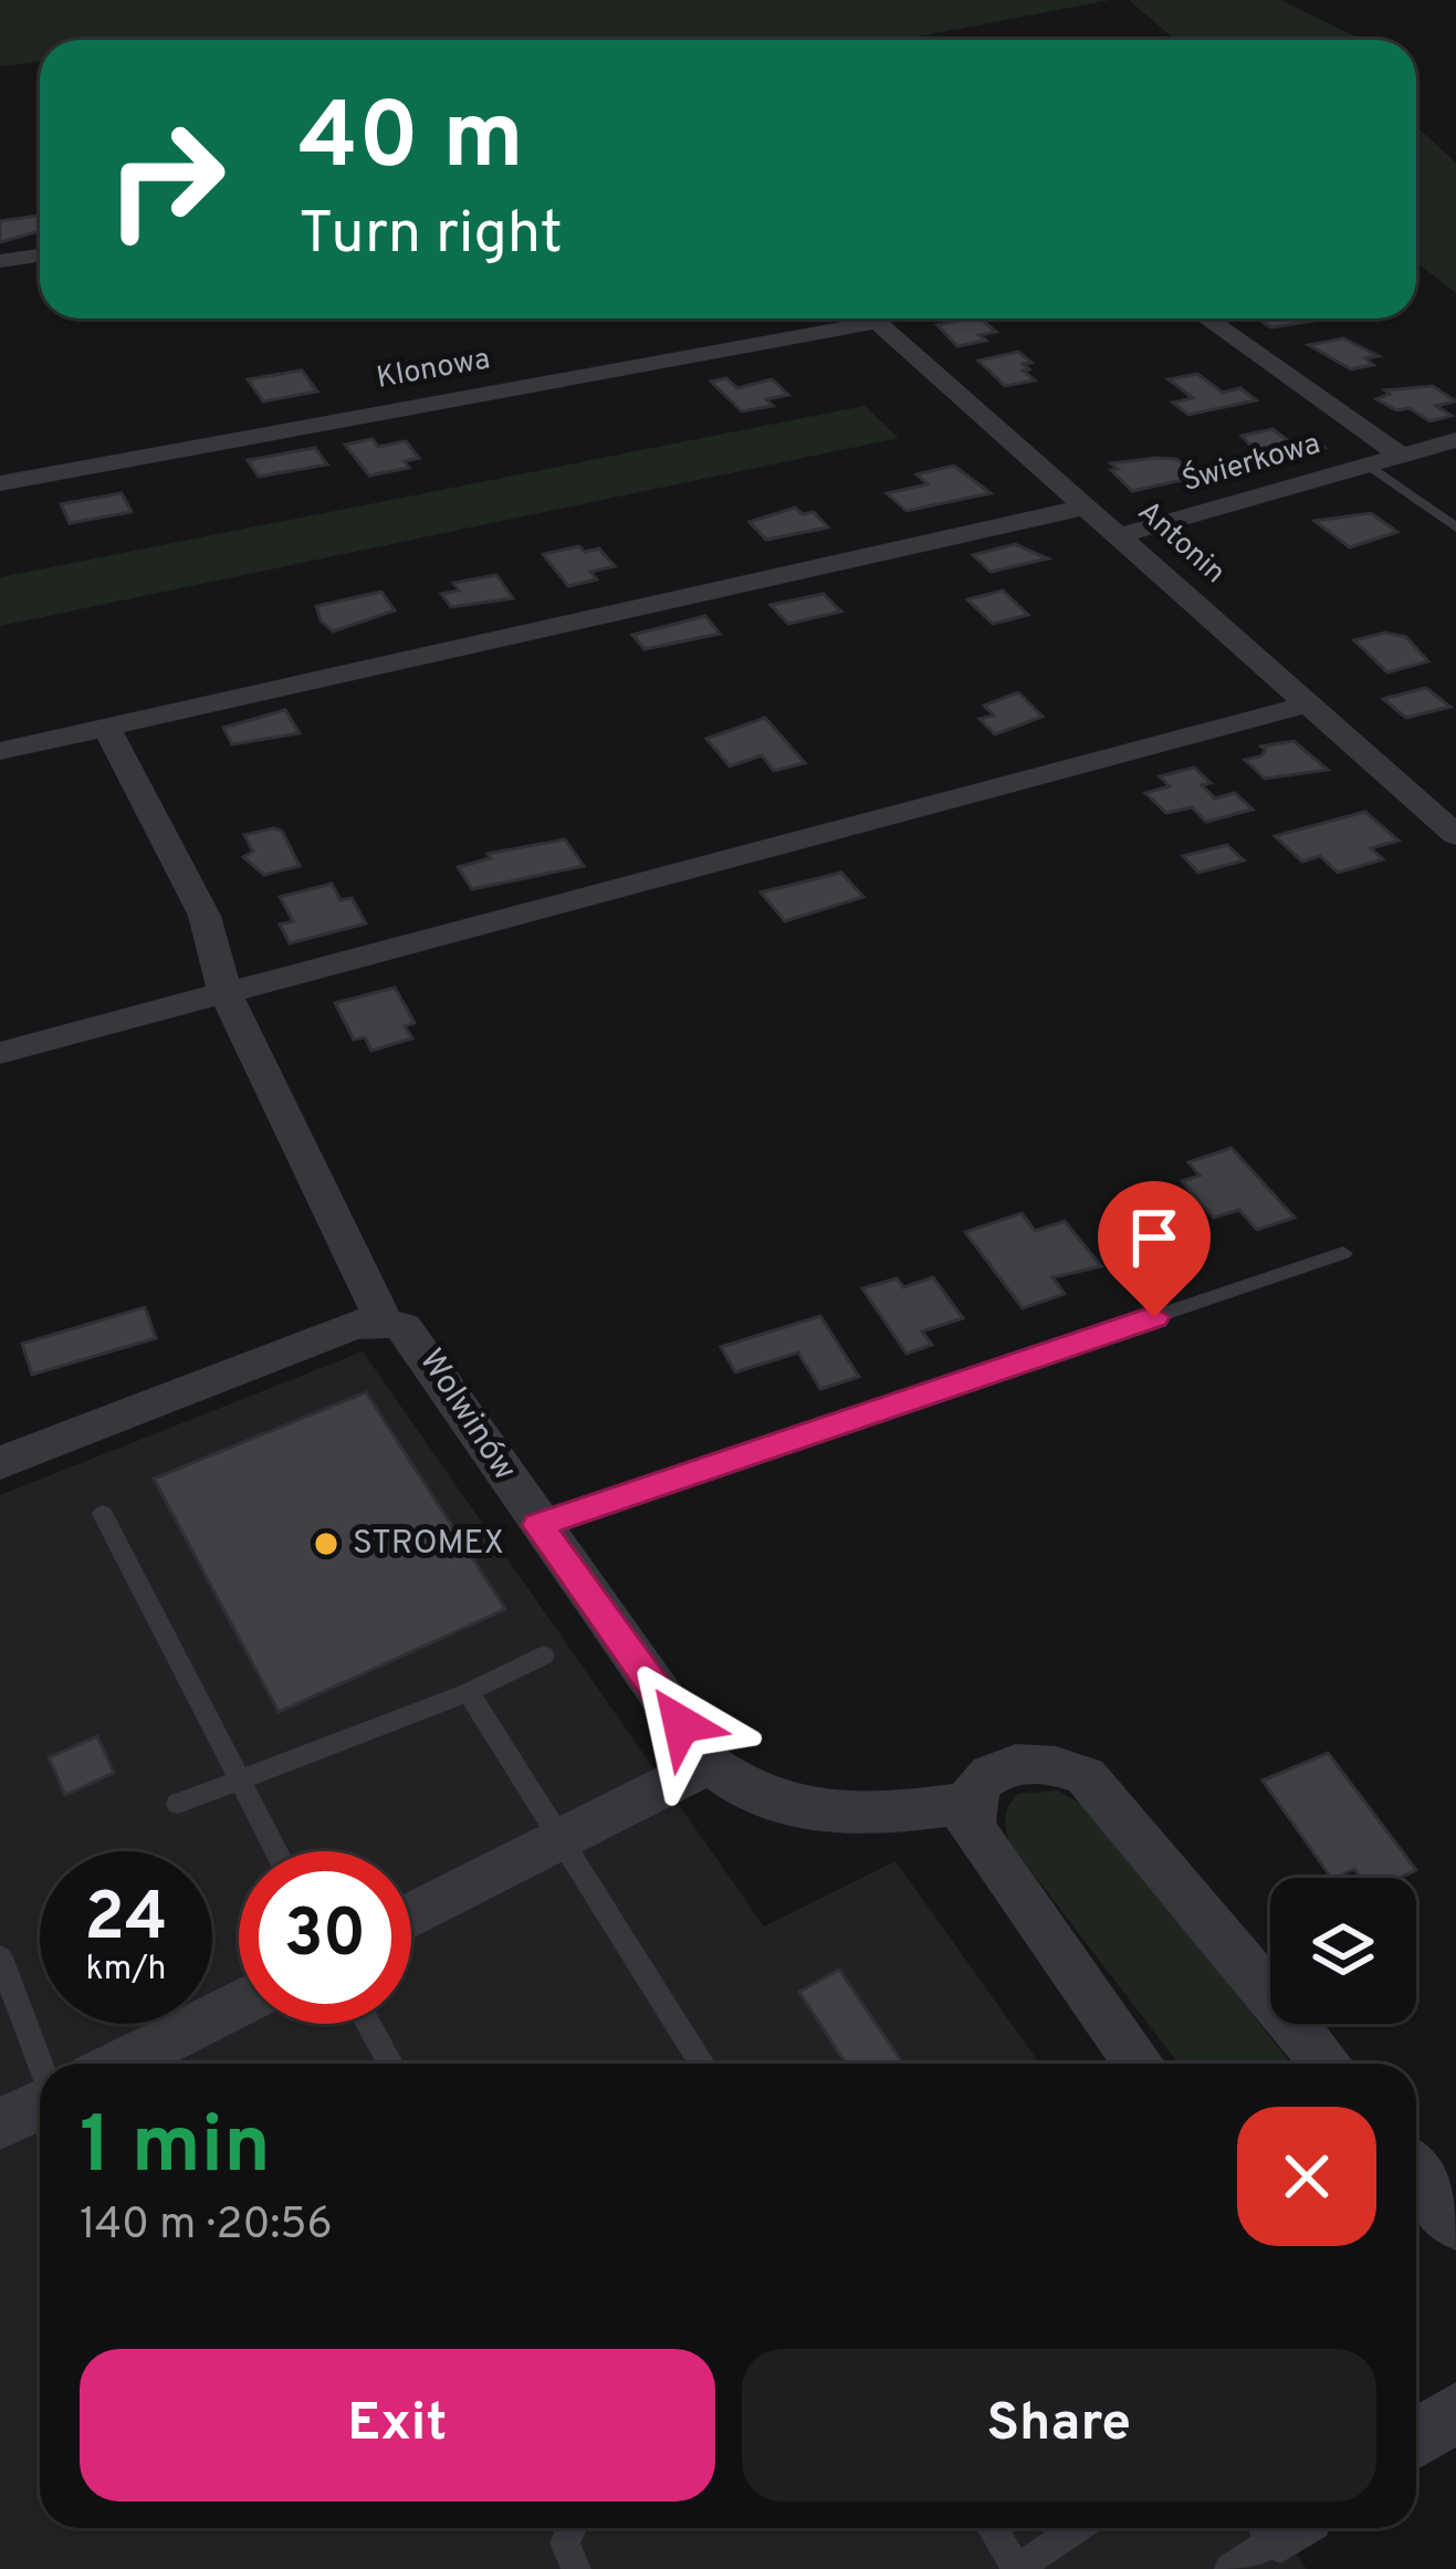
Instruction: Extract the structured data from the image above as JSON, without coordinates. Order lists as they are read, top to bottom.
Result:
{
  "streets": {
    "street": [
      "Klonowa",
      "Świerkowa",
      "Antonin",
      "Wolwinów"
    ]
  },
  "crossings": [
    ["Świerkowa", "Antonin"]
  ],
  "places": ["STROMEX"],
  "page": {
    "turn": ["40 m", "Turn right"],
    "speed": "24 km/h",
    "limit": "30",
    "heading": ["1 min", "140 m · 20:56"],
    "buttons": ["Exit", "Share"]
  }
}
